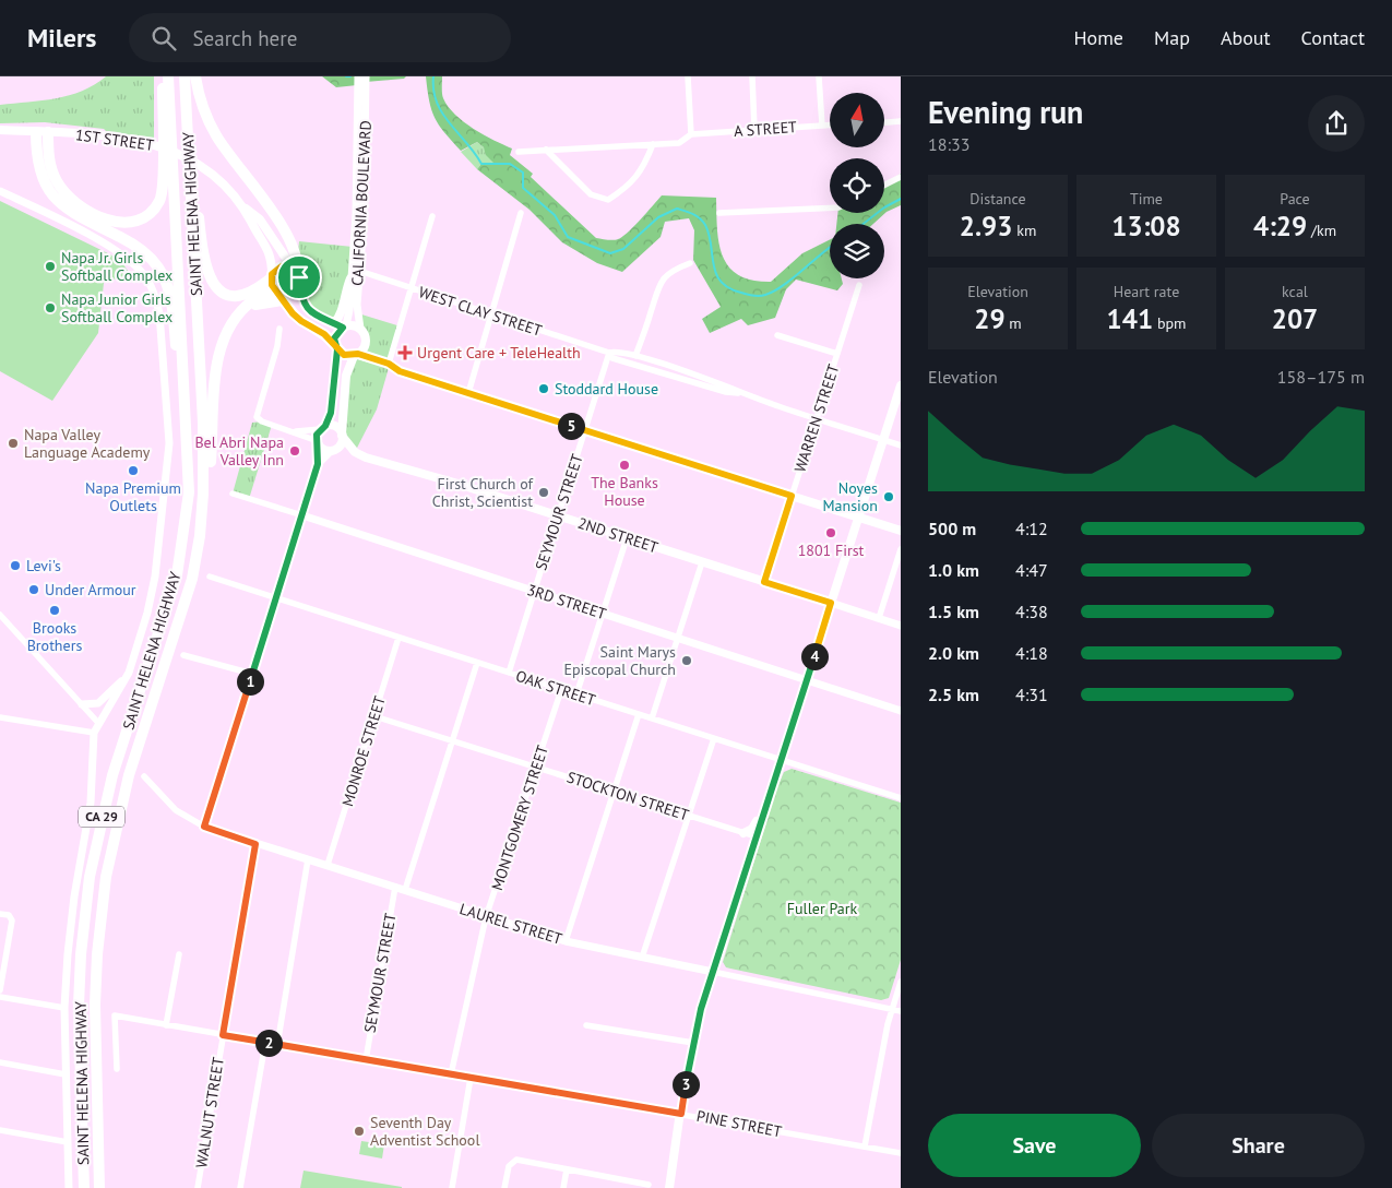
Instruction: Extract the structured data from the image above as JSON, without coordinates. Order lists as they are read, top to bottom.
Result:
{
  "streets": {
    "highway": ["SAINT HELENA HIGHWAY", "CA 29"],
    "main road": ["1ST STREET", "2ND STREET"],
    "street": [
      "A STREET",
      "CALIFORNIA BOULEVARD",
      "WEST CLAY STREET",
      "WARREN STREET",
      "SEYMOUR STREET",
      "3RD STREET",
      "OAK STREET",
      "MONROE STREET",
      "STOCKTON STREET",
      "MONTGOMERY STREET",
      "LAUREL STREET",
      "WALNUT STREET",
      "PINE STREET"
    ]
  },
  "crossings": [
    ["1ST STREET", "CALIFORNIA BOULEVARD"],
    ["CALIFORNIA BOULEVARD", "WEST CLAY STREET"],
    ["WEST CLAY STREET", "SEYMOUR STREET"],
    ["WARREN STREET", "2ND STREET"],
    ["SEYMOUR STREET", "2ND STREET"],
    ["SEYMOUR STREET", "3RD STREET"],
    ["SEYMOUR STREET", "OAK STREET"],
    ["SEYMOUR STREET", "LAUREL STREET"],
    ["SEYMOUR STREET", "PINE STREET"],
    ["OAK STREET", "MONROE STREET"],
    ["OAK STREET", "MONTGOMERY STREET"],
    ["MONROE STREET", "STOCKTON STREET"],
    ["MONROE STREET", "LAUREL STREET"],
    ["STOCKTON STREET", "MONTGOMERY STREET"],
    ["MONTGOMERY STREET", "LAUREL STREET"],
    ["MONTGOMERY STREET", "PINE STREET"],
    ["LAUREL STREET", "WALNUT STREET"],
    ["WALNUT STREET", "PINE STREET"]
  ],
  "parks": ["Fuller Park"],
  "places": {
    "other": [
      "Napa Jr. Girls Softball Complex",
      "Napa Junior Girls Softball Complex",
      "Stoddard House",
      "Napa Valley Language Academy",
      "Bel Abri Napa Valley Inn",
      "The Banks House",
      "Napa Premium Outlets",
      "First Church of Christ, Scientist",
      "Noyes Mansion",
      "1801 First",
      "Levi's",
      "Under Armour",
      "Brooks Brothers",
      "Saint Marys Episcopal Church",
      "Seventh Day Adventist School"
    ],
    "health": ["Urgent Care + TeleHealth"]
  },
  "north": "top",
  "page": {
    "header": "Milers",
    "search": "Search here",
    "nav": [
      "Home",
      "Map",
      "About",
      "Contact"
    ],
    "heading": ["Evening run", "18:33"],
    "stats": [
      ["Distance", "2.93 km"],
      ["Time", "13:08"],
      ["Pace", "4:29 /km"],
      ["Elevation", "29 m"],
      ["Heart rate", "141 bpm"],
      ["kcal", "207"]
    ],
    "chart": ["Elevation", "158–175 m"],
    "pins": [
      "5",
      "4",
      "1",
      "2",
      "3"
    ],
    "list": [
      {
        "name": "500 m",
        "note": "4:12"
      },
      {
        "name": "1.0 km",
        "note": "4:47"
      },
      {
        "name": "1.5 km",
        "note": "4:38"
      },
      {
        "name": "2.0 km",
        "note": "4:18"
      },
      {
        "name": "2.5 km",
        "note": "4:31"
      }
    ],
    "buttons": ["Save", "Share"]
  }
}
